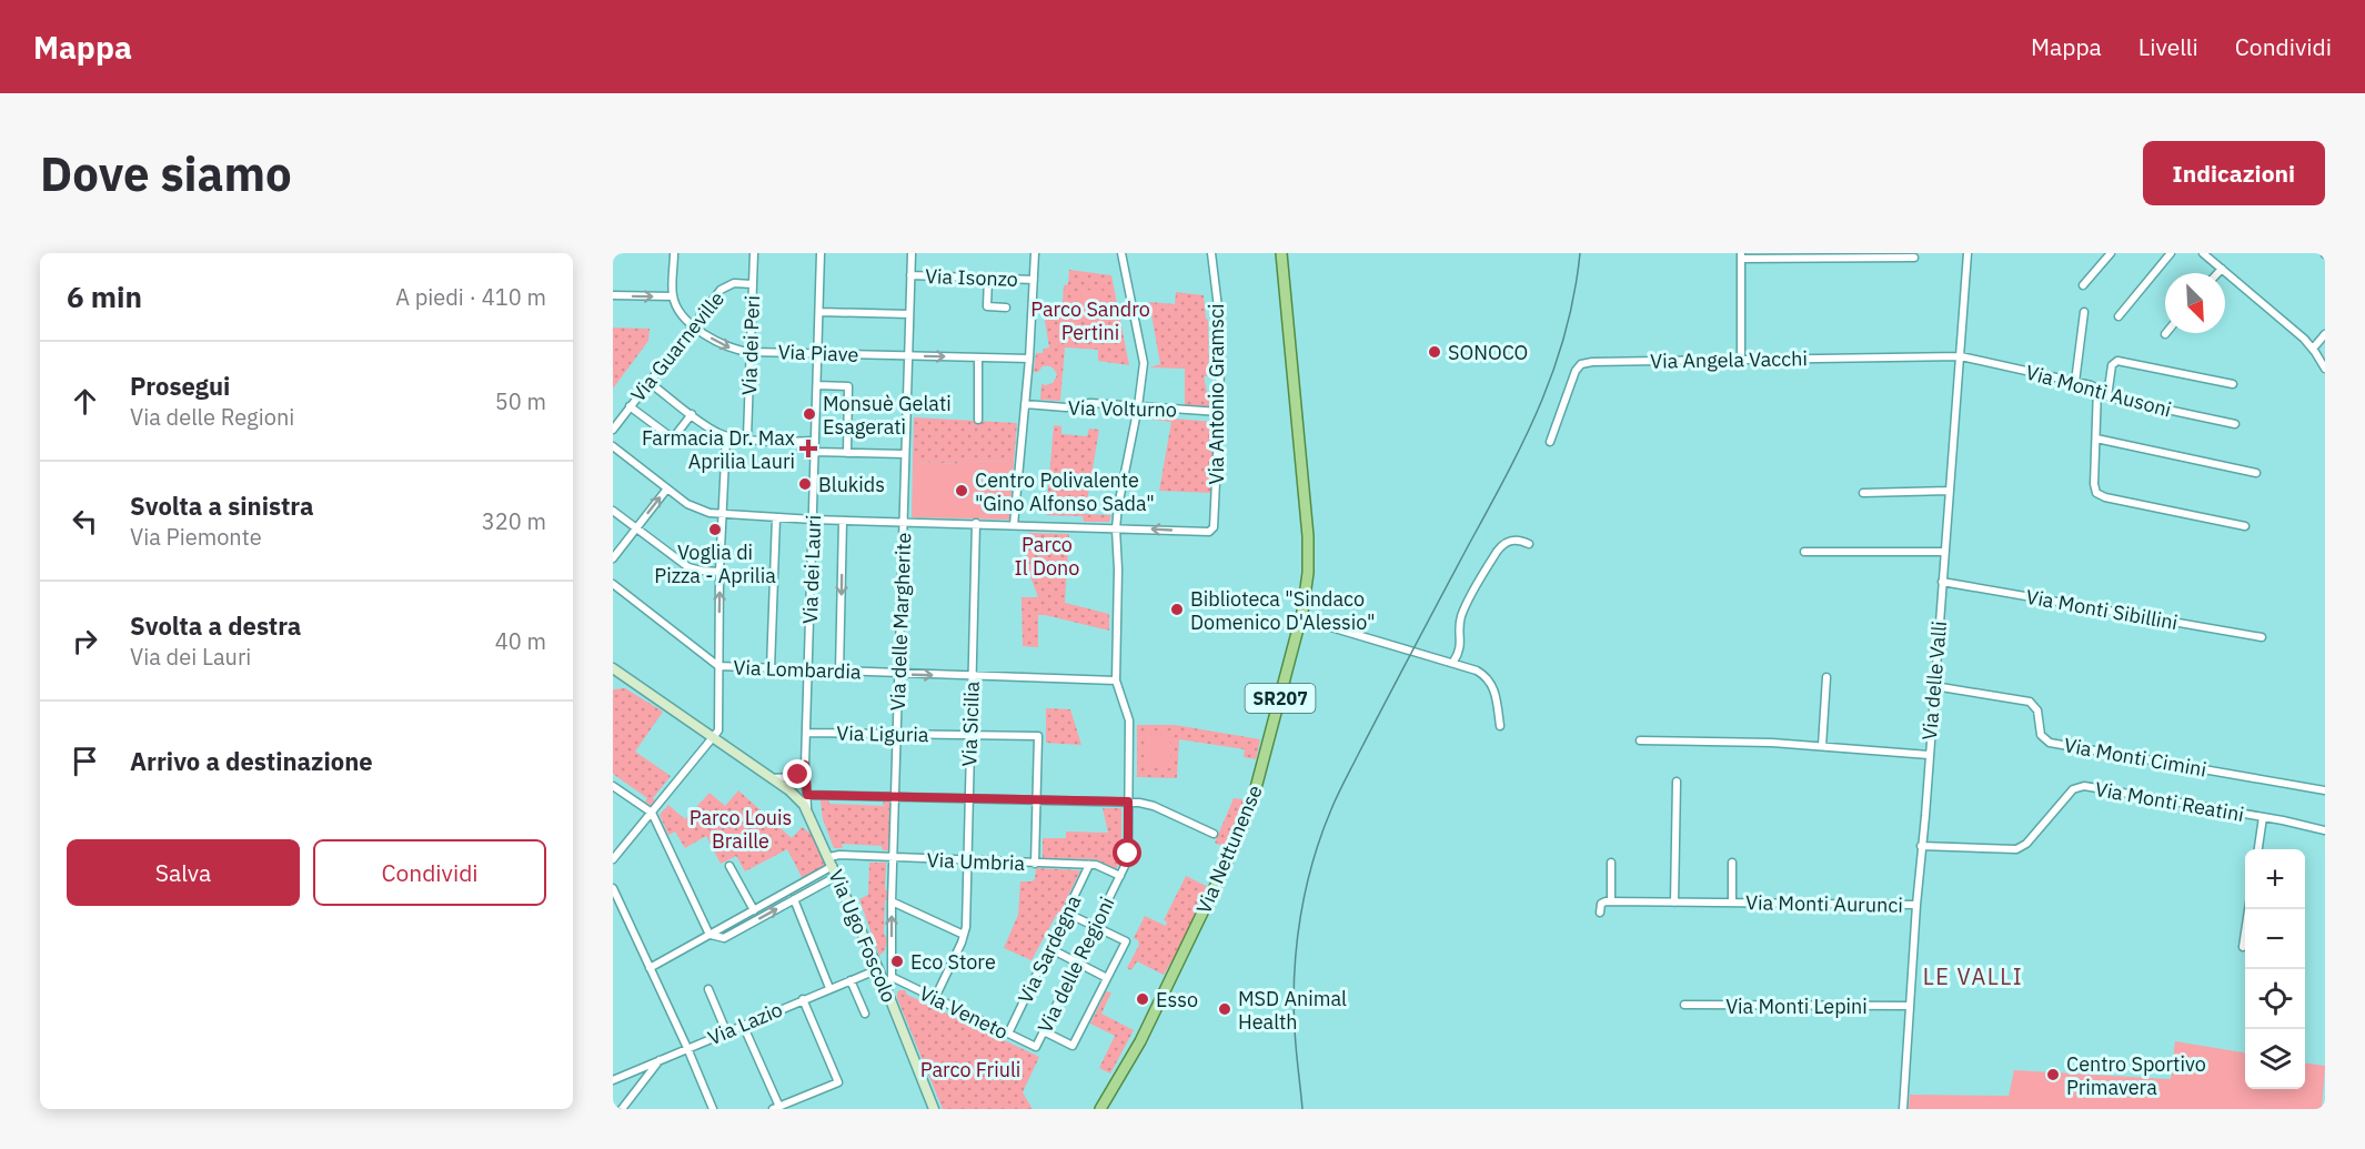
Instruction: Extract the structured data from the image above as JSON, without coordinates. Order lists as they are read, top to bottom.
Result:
{
  "streets": {
    "main road": ["SR207", "Via Nettunense"],
    "street": [
      "Via Isonzo",
      "Via dei Peri",
      "Via Guarneville",
      "Via Piave",
      "Via Angela Vacchi",
      "Via Monti Ausoni",
      "Via Antonio Gramsci",
      "Via Volturno",
      "Via dei Lauri",
      "Via Monti Sibillini",
      "Via delle Margherite",
      "Via Lombardia",
      "Via delle Valli",
      "Via Sicilia",
      "Via Liguria",
      "Via Monti Cimini",
      "Via Monti Reatini",
      "Via Umbria",
      "Via Monti Aurunci",
      "Via Ugo Foscolo",
      "Via Sardegna",
      "Via delle Regioni",
      "Via Monti Lepini",
      "Via Veneto",
      "Via Lazio"
    ]
  },
  "crossings": [
    ["Via Isonzo", "Via delle Margherite"],
    ["Via dei Peri", "Via Guarneville"],
    ["Via dei Peri", "Via Piave"],
    ["Via Guarneville", "Via Piave"],
    ["Via Piave", "Via dei Lauri"],
    ["Via Piave", "Via delle Margherite"],
    ["Via Angela Vacchi", "Via Monti Ausoni"],
    ["Via Angela Vacchi", "Via delle Valli"],
    ["Via Monti Ausoni", "Via delle Valli"],
    ["Via Antonio Gramsci", "Via Volturno"],
    ["Via Antonio Gramsci", "Via delle Regioni"],
    ["Via Volturno", "Via delle Regioni"],
    ["Via dei Lauri", "Via Lombardia"],
    ["Via dei Lauri", "Via Liguria"],
    ["Via dei Lauri", "Via Ugo Foscolo"],
    ["Via Monti Sibillini", "Via delle Valli"],
    ["Via delle Margherite", "Via Lombardia"],
    ["Via delle Margherite", "Via Liguria"],
    ["Via delle Margherite", "Via Umbria"],
    ["Via delle Margherite", "Via Ugo Foscolo"],
    ["Via delle Margherite", "Via Veneto"],
    ["Via Lombardia", "Via Sicilia"],
    ["Via Lombardia", "Via delle Regioni"],
    ["Via delle Valli", "Via Monti Cimini"],
    ["Via delle Valli", "Via Monti Reatini"],
    ["Via delle Valli", "Via Monti Aurunci"],
    ["Via delle Valli", "Via Monti Lepini"],
    ["Via Sicilia", "Via Liguria"],
    ["Via Sicilia", "Via Umbria"],
    ["Via Sicilia", "Via Veneto"],
    ["Via Umbria", "Via Ugo Foscolo"],
    ["Via Umbria", "Via Sardegna"],
    ["Via Umbria", "Via delle Regioni"],
    ["Via Ugo Foscolo", "Via Lazio"],
    ["Via Sardegna", "Via Veneto"],
    ["Via delle Regioni", "Via Veneto"]
  ],
  "districts": ["LE VALLI"],
  "parks": [
    "Parco Sandro Pertini",
    "Parco Il Dono",
    "Parco Louis Braille",
    "Parco Friuli"
  ],
  "places": {
    "other": [
      "SONOCO",
      "Monsuè Gelati Esagerati",
      "Blukids",
      "Centro Polivalente \"Gino Alfonso Sada\"",
      "Voglia di Pizza - Aprilia",
      "Biblioteca \"Sindaco Domenico D'Alessio\"",
      "Eco Store",
      "Esso",
      "MSD Animal Health",
      "Centro Sportivo Primavera"
    ],
    "health": ["Farmacia Dr. Max Aprilia Lauri"]
  },
  "north": "bottom right",
  "page": {
    "header": "Mappa",
    "nav": ["Mappa", "Livelli", "Condividi"],
    "buttons": [
      "Indicazioni",
      ["Salva", "Condividi"]
    ],
    "title": "Dove siamo",
    "heading": ["6 min", "A piedi · 410 m"],
    "list": [
      ["Prosegui", "Via delle Regioni", "50 m"],
      ["Svolta a sinistra", "Via Piemonte", "320 m"],
      ["Svolta a destra", "Via dei Lauri", "40 m"],
      "Arrivo a destinazione"
    ],
    "map_buttons": ["+", "−"]
  }
}
